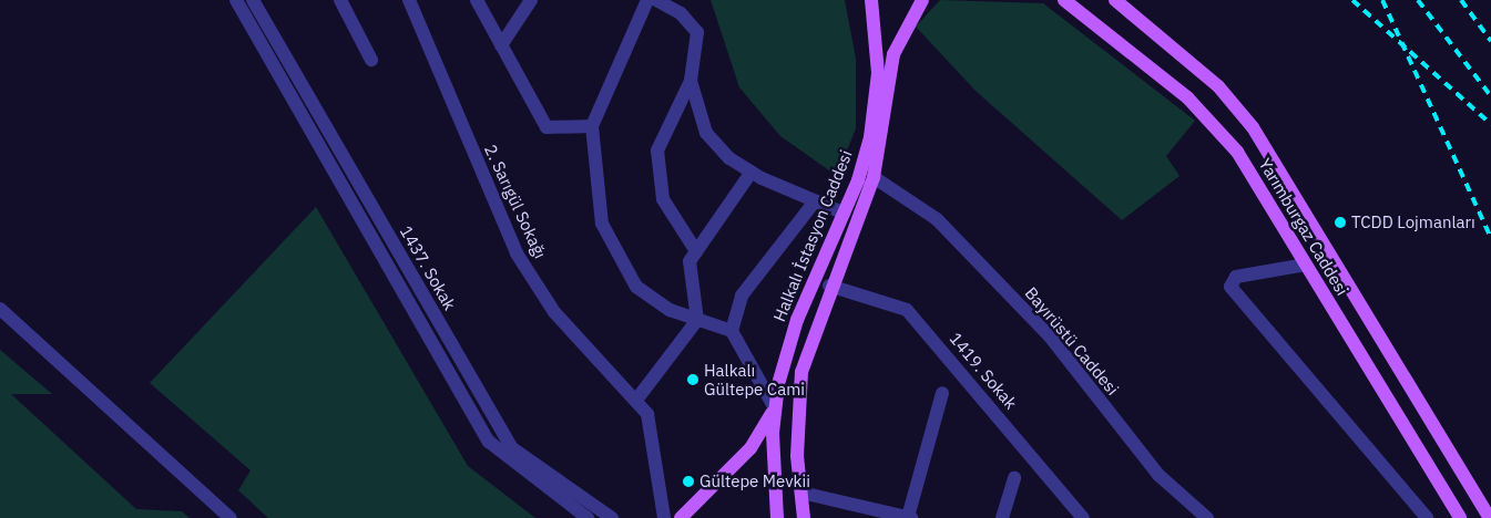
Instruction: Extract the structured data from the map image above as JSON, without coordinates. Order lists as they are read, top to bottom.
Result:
{
  "streets": {
    "main road": ["Yarımburgaz Caddesi", "Halkalı İstasyon Caddesi"],
    "street": [
      "2. Sarıgül Sokağı",
      "1437. Sokak",
      "Bayırüstü Caddesi",
      "1419. Sokak"
    ]
  },
  "places": ["TCDD Lojmanları", "Halkalı Gültepe Cami", "Gültepe Mevkii"]
}
